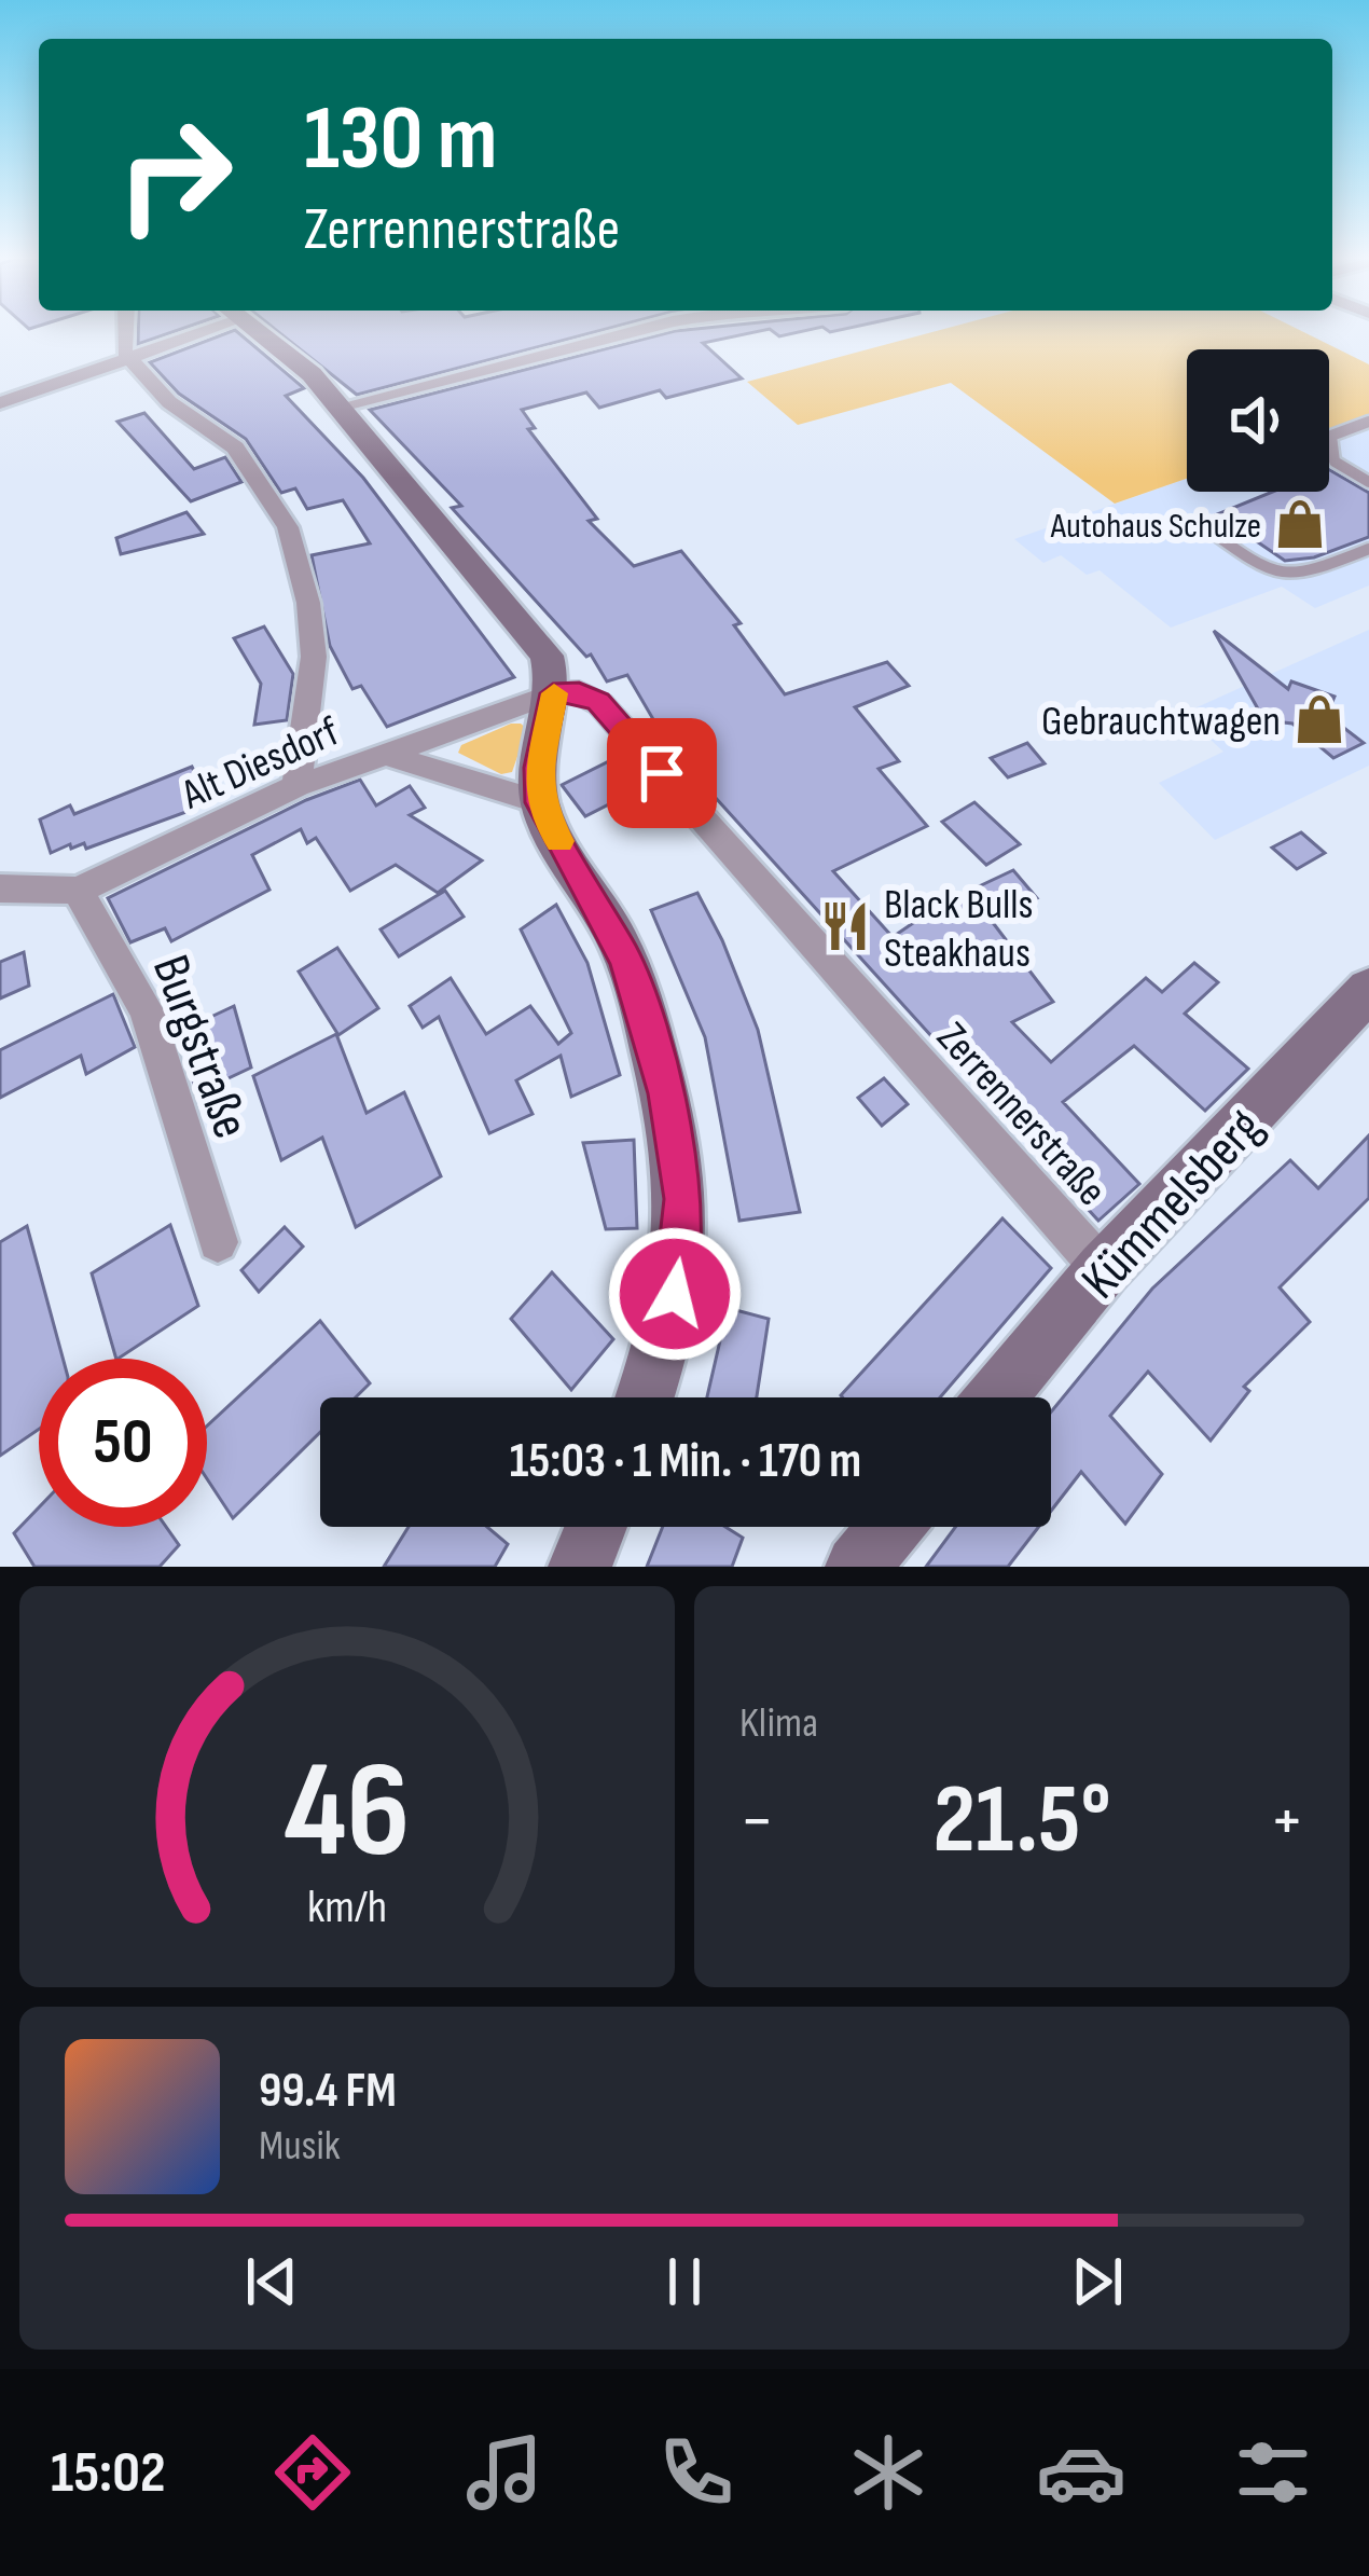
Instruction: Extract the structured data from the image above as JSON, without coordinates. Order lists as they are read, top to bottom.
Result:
{
  "streets": {
    "main road": ["Kümmelsberg"],
    "street": ["Alt Diesdorf", "Burgstraße", "Zerrennerstraße"]
  },
  "crossings": [
    ["Alt Diesdorf", "Burgstraße"],
    ["Alt Diesdorf", "Zerrennerstraße"],
    ["Zerrennerstraße", "Kümmelsberg"]
  ],
  "places": {
    "shop": ["Autohaus Schulze", "Gebrauchtwagen"],
    "restaurant": ["Black Bulls Steakhaus"]
  },
  "page": {
    "turn": ["130 m", "Zerrennerstraße"],
    "limit": "50",
    "trip": "15:03 · 1 Min. · 170 m",
    "tile": "Klima",
    "heat": ["−", "21.5°", "+"],
    "song": ["99.4 FM", "Musik"],
    "tabs": "15:02",
    "gauge": ["46", "km/h"]
  }
}
